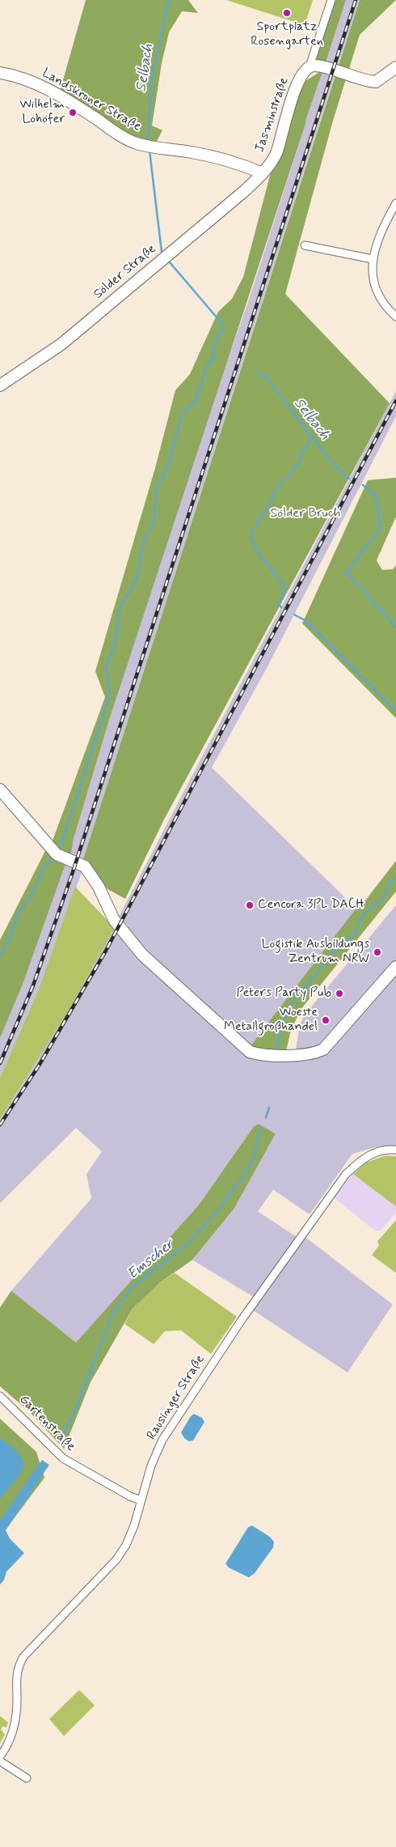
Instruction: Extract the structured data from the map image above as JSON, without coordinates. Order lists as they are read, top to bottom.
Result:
{
  "streets": {
    "street": [
      "Landskroner Straße",
      "Jasminstraße",
      "Sölder Straße",
      "Rausinger Straße",
      "Gartenstraße"
    ]
  },
  "crossings": [
    ["Landskroner Straße", "Jasminstraße"],
    ["Landskroner Straße", "Sölder Straße"],
    ["Jasminstraße", "Sölder Straße"],
    ["Rausinger Straße", "Gartenstraße"]
  ],
  "water": ["Selbach", "Emscher"],
  "parks": ["Sölder Bruch"],
  "places": [
    "Sportplatz Rosengarten",
    "Wilhelm Lohöfer",
    "Cencora 3PL DACH",
    "Logistik Ausbildungs Zentrum NRW",
    "Peters Party Pub",
    "Woeste Metallgroßhandel"
  ]
}
